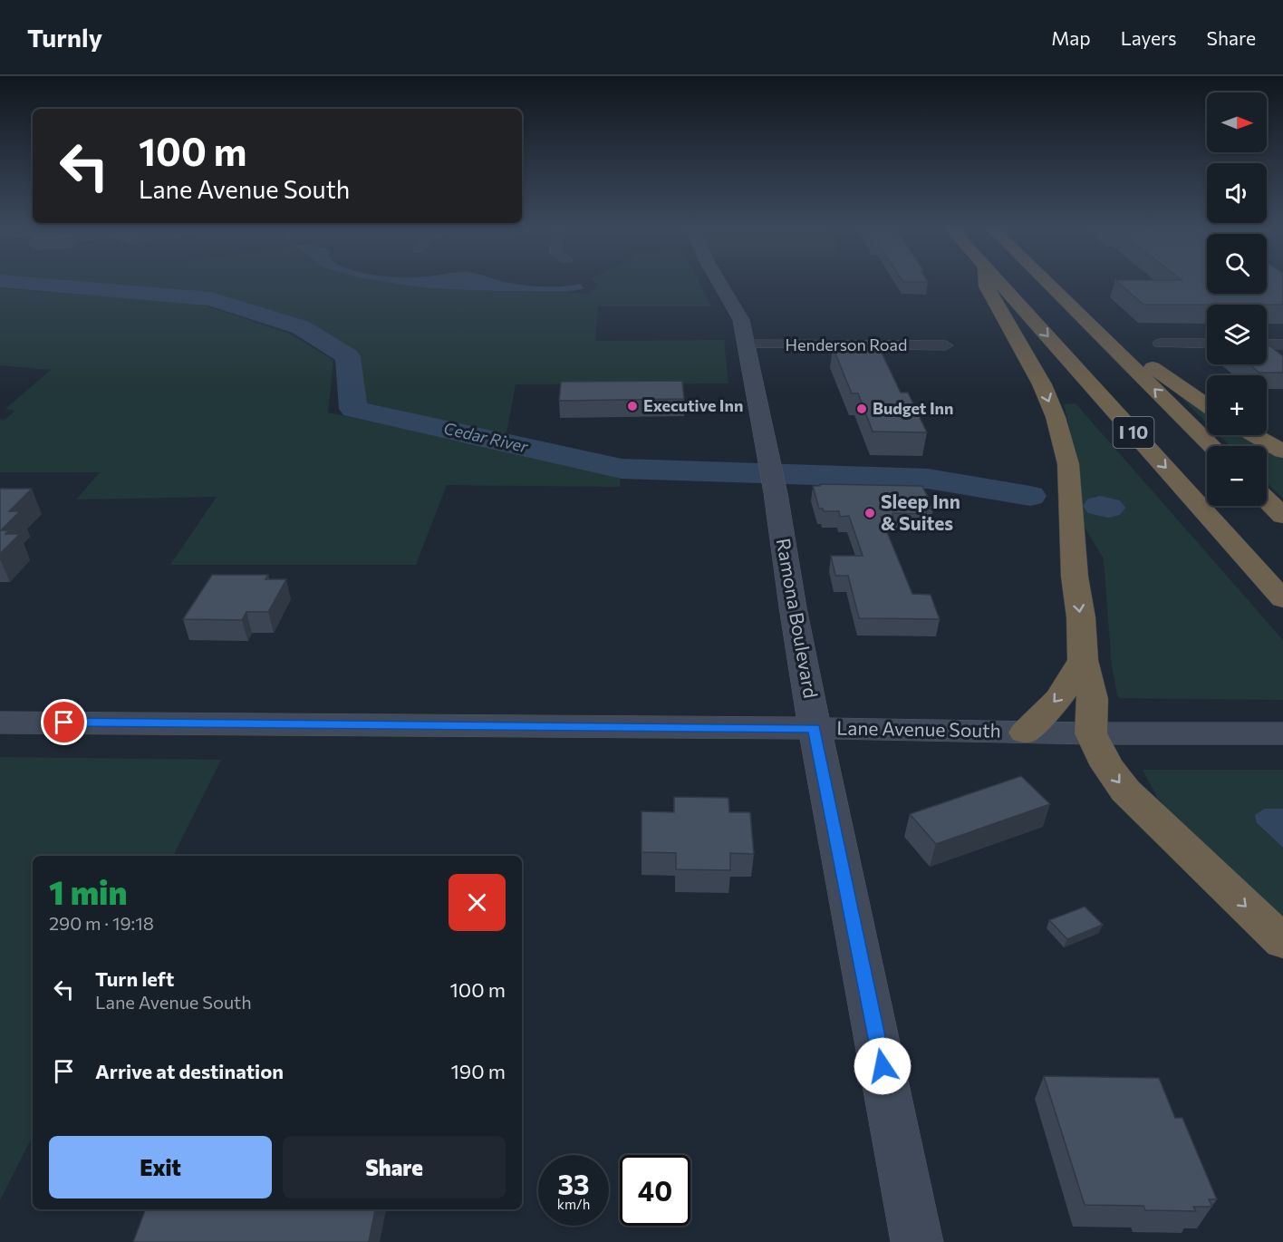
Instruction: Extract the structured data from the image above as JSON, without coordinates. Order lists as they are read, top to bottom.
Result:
{
  "streets": {
    "highway": ["I 10"],
    "street": ["Henderson Road", "Ramona Boulevard", "Lane Avenue South"]
  },
  "crossings": [
    ["Henderson Road", "Ramona Boulevard"],
    ["Ramona Boulevard", "Lane Avenue South"]
  ],
  "water": ["Cedar River"],
  "places": ["Executive Inn", "Budget Inn", "Sleep Inn & Suites"],
  "north": "right",
  "page": {
    "header": "Turnly",
    "nav": ["Map", "Layers", "Share"],
    "map_buttons": ["+", "−"],
    "turn": ["100 m", "Lane Avenue South"],
    "heading": ["1 min", "290 m · 19:18"],
    "list": [
      {
        "name": "Turn left",
        "note": "Lane Avenue South",
        "value": "100 m"
      },
      {
        "name": "Arrive at destination",
        "value": "190 m"
      }
    ],
    "buttons": ["Exit", "Share"],
    "speed": "33 km/h",
    "limit": "40"
  }
}
